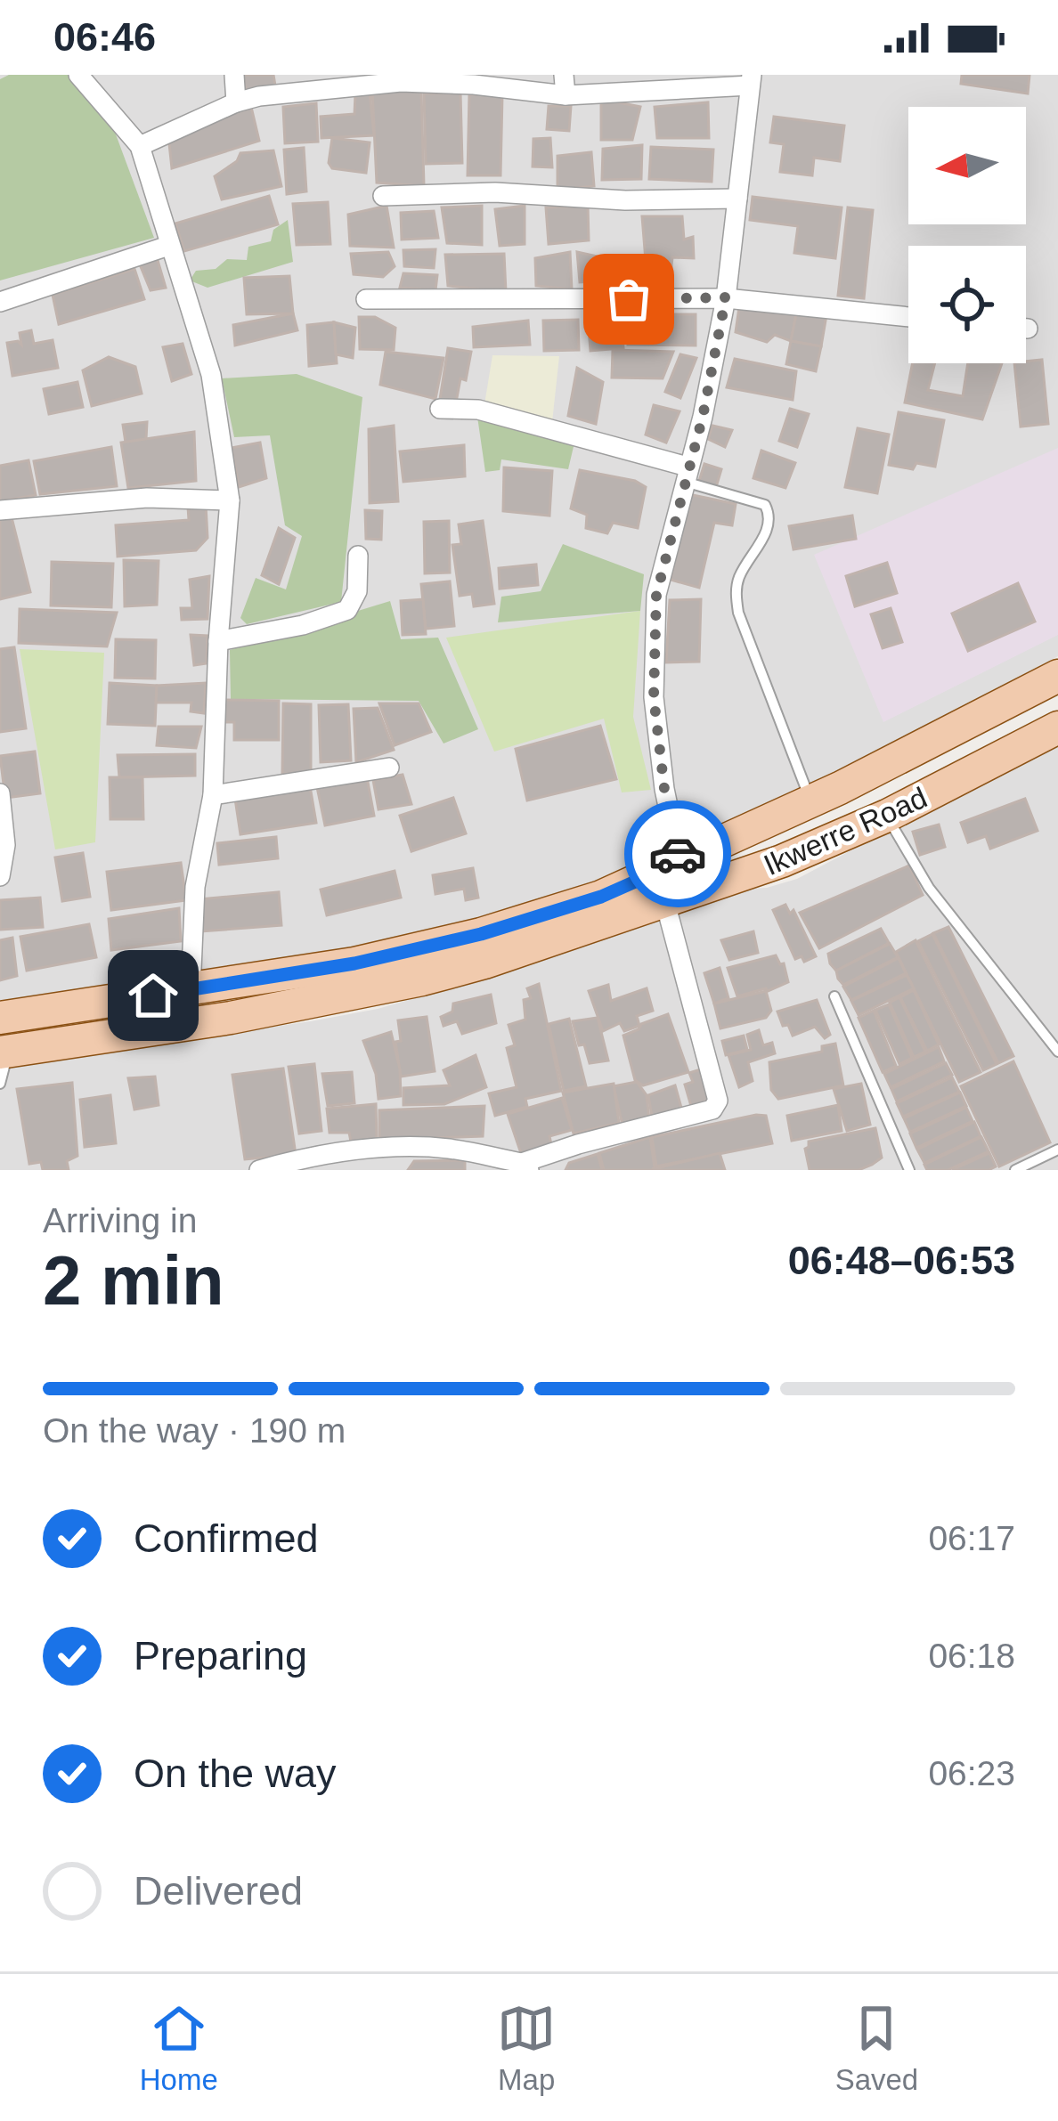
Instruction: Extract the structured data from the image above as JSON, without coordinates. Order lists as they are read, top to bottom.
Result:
{
  "streets": {
    "main road": ["Ikwerre Road"]
  },
  "north": "left",
  "page": {
    "status": "06:46",
    "heading": ["2 min", "Arriving in", "06:48–06:53"],
    "bar": "On the way · 190 m",
    "list": [
      ["Confirmed", "06:17"],
      ["Preparing", "06:18"],
      ["On the way", "06:23"],
      "Delivered"
    ],
    "tabs": ["Home", "Map", "Saved"]
  }
}
